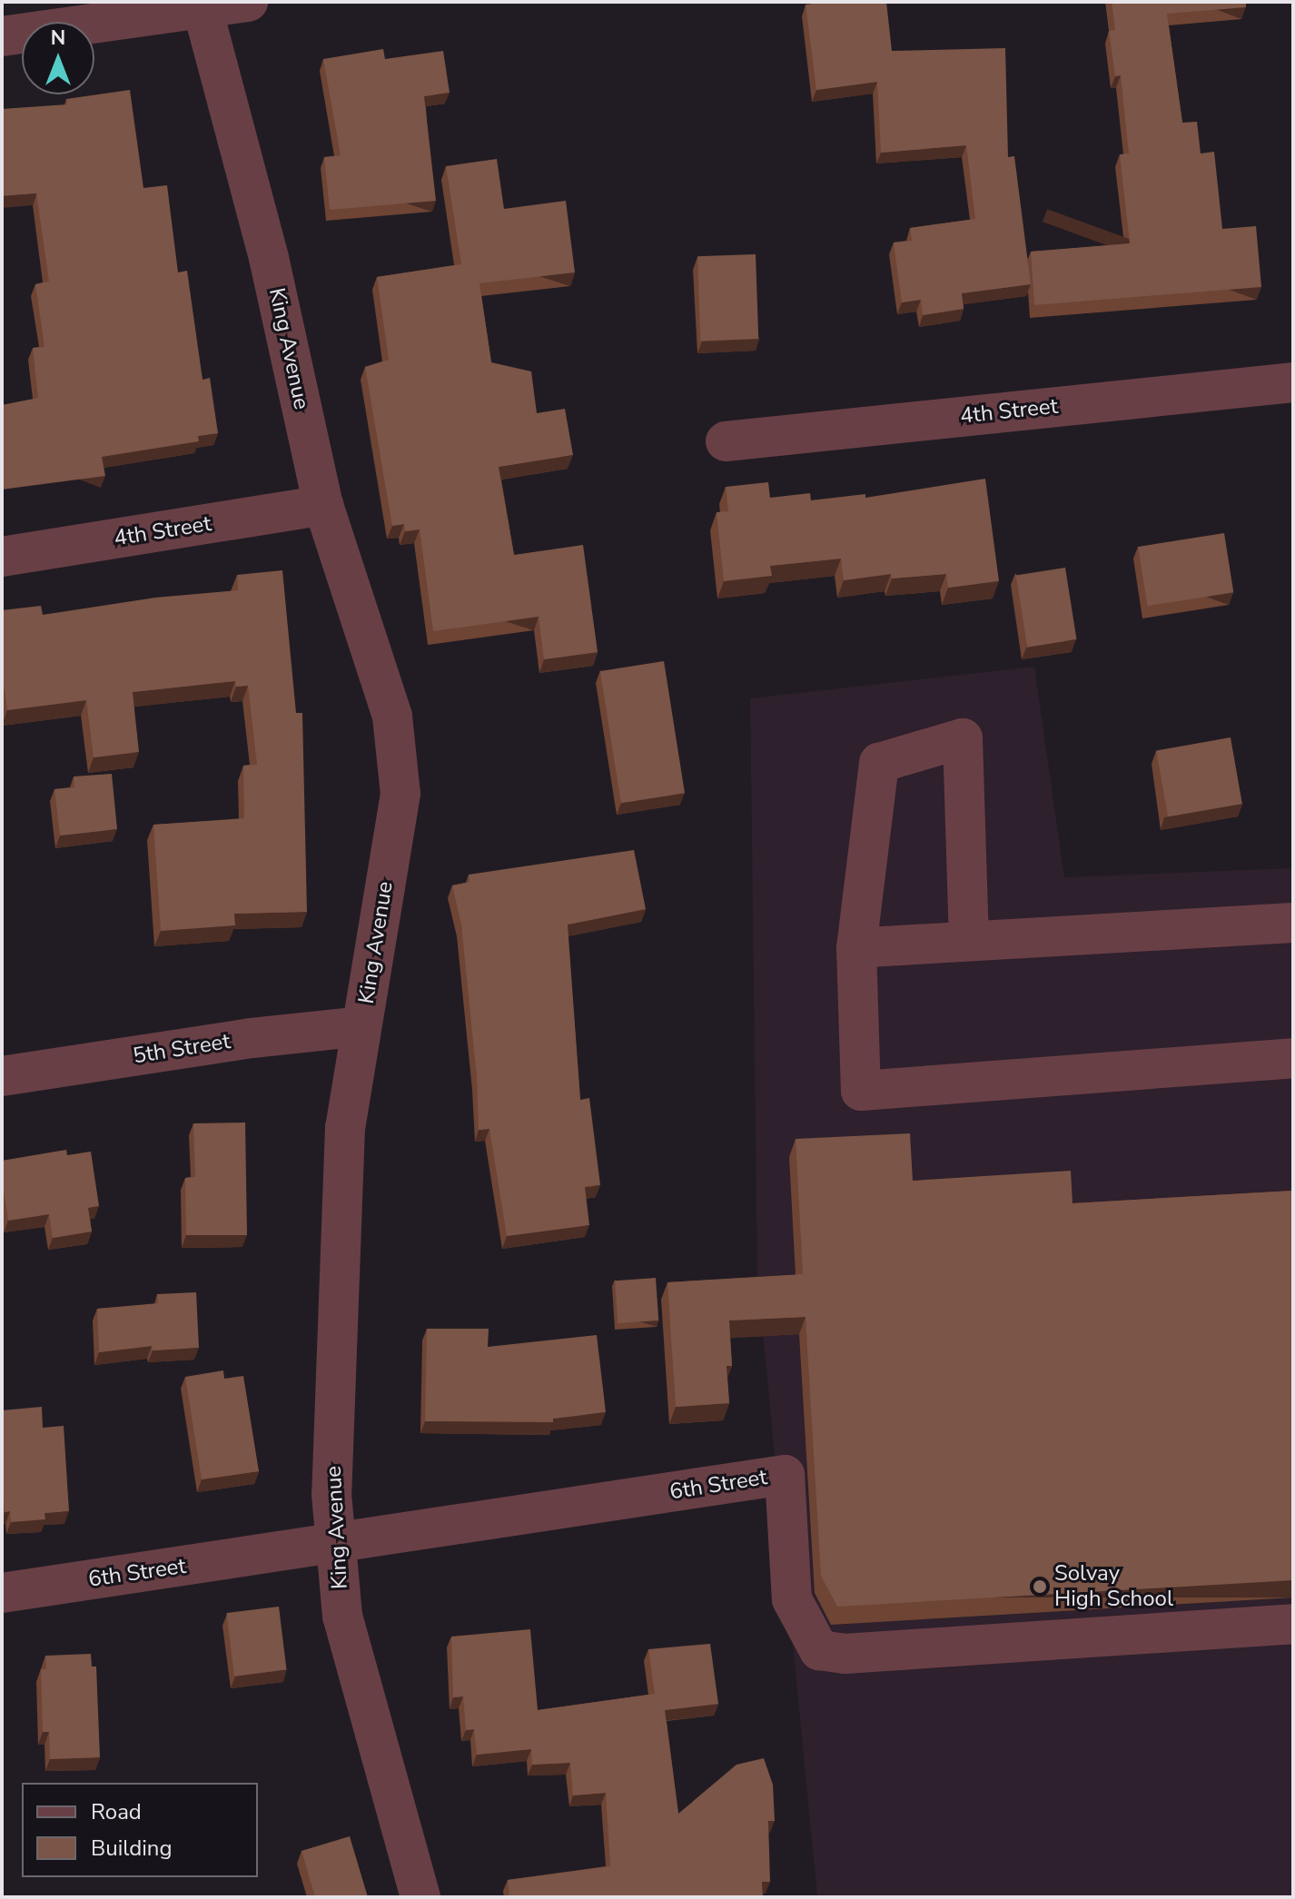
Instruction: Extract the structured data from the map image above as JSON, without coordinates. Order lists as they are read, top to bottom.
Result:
{
  "streets": {
    "street": [
      "King Avenue",
      "4th Street",
      "5th Street",
      "6th Street"
    ]
  },
  "crossings": [
    ["King Avenue", "4th Street"],
    ["King Avenue", "5th Street"],
    ["King Avenue", "6th Street"]
  ],
  "places": ["Solvay High School"],
  "legend": ["Road", "Building"],
  "north": "top"
}
